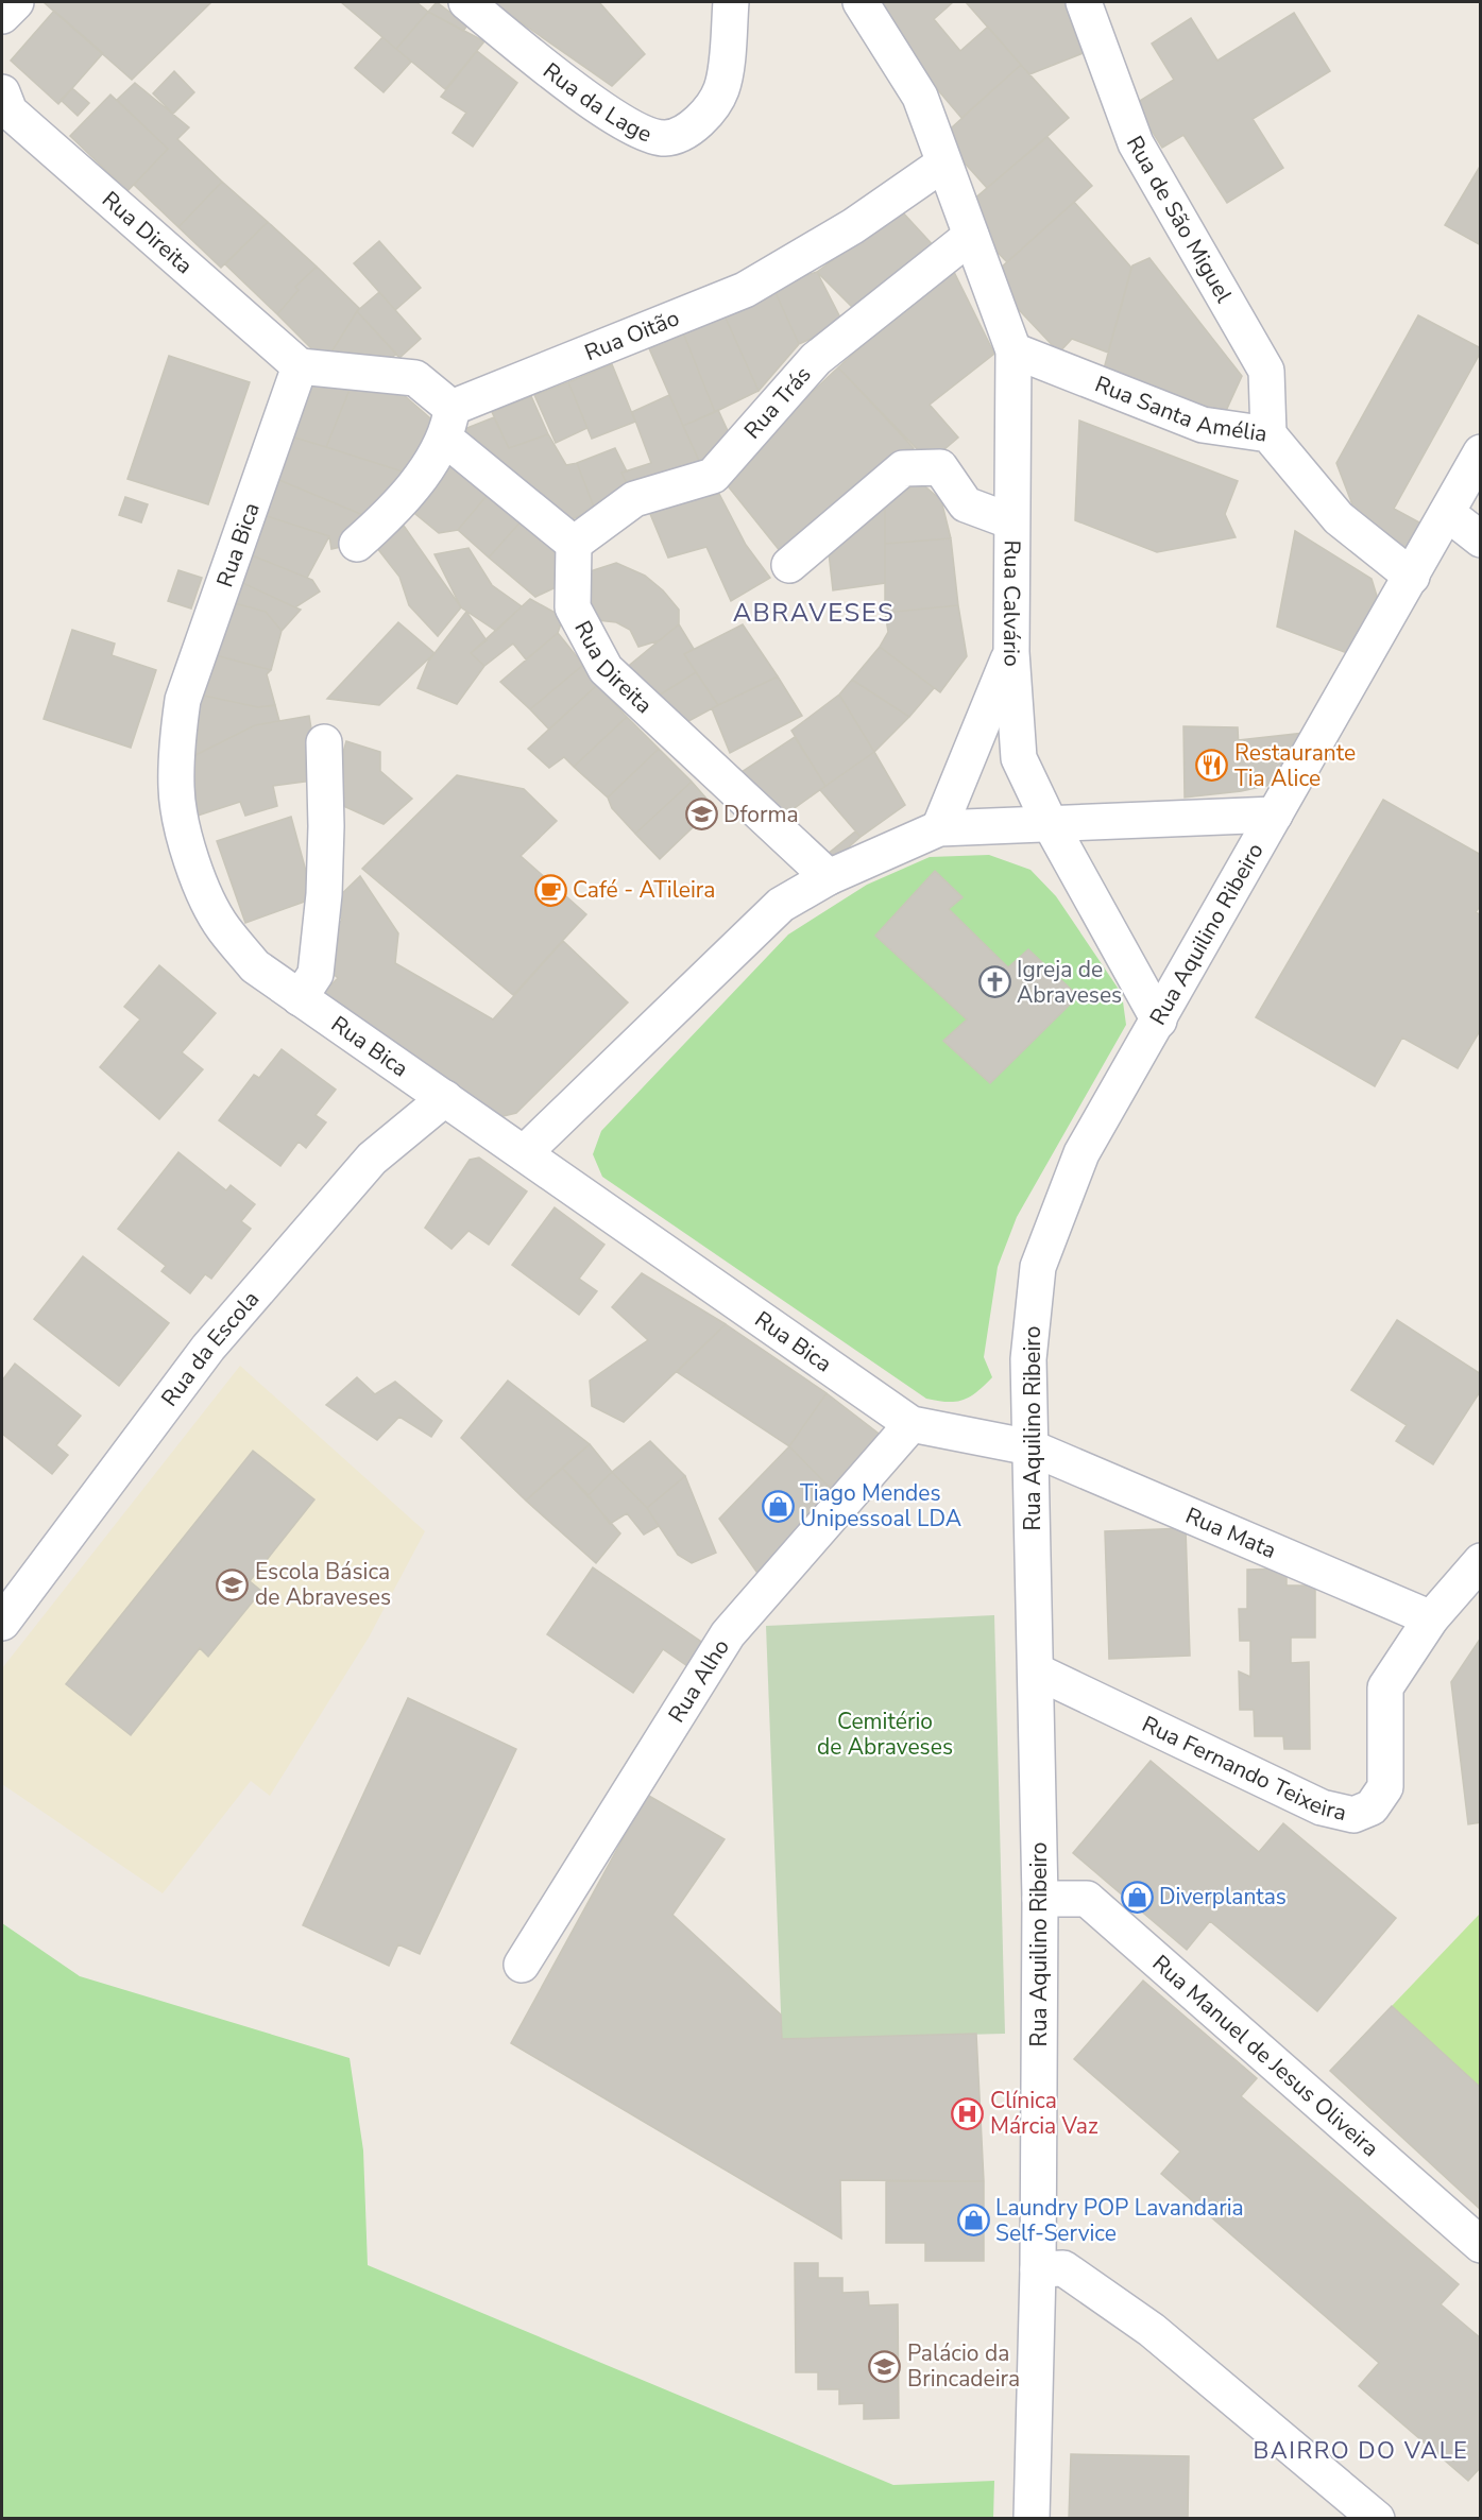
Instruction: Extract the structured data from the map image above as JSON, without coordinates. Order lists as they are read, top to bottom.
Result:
{
  "streets": {
    "street": [
      "Rua da Lage",
      "Rua de São Miguel",
      "Rua Direita",
      "Rua Oitão",
      "Rua Trás",
      "Rua Santa Amélia",
      "Rua Bica",
      "Rua Calvário",
      "Rua Aquilino Ribeiro",
      "Rua da Escola",
      "Rua Mata",
      "Rua Alho",
      "Rua Fernando Teixeira",
      "Rua Manuel de Jesus Oliveira"
    ]
  },
  "crossings": [
    ["Rua de São Miguel", "Rua Santa Amélia"],
    ["Rua Direita", "Rua Trás"],
    ["Rua Direita", "Rua Bica"],
    ["Rua Oitão", "Rua Calvário"],
    ["Rua Trás", "Rua Calvário"],
    ["Rua Santa Amélia", "Rua Calvário"],
    ["Rua Santa Amélia", "Rua Aquilino Ribeiro"],
    ["Rua Bica", "Rua Aquilino Ribeiro"],
    ["Rua Bica", "Rua da Escola"],
    ["Rua Bica", "Rua Mata"],
    ["Rua Bica", "Rua Alho"],
    ["Rua Calvário", "Rua Aquilino Ribeiro"],
    ["Rua Aquilino Ribeiro", "Rua Mata"],
    ["Rua Aquilino Ribeiro", "Rua Fernando Teixeira"],
    ["Rua Aquilino Ribeiro", "Rua Manuel de Jesus Oliveira"],
    ["Rua Mata", "Rua Fernando Teixeira"]
  ],
  "districts": ["ABRAVESES", "BAIRRO DO VALE"],
  "parks": ["Cemitério de Abraveses"],
  "places": {
    "restaurant": ["Restaurante Tia Alice"],
    "school or university": ["Dforma", "Escola Básica de Abraveses", "Palácio da Brincadeira"],
    "cafe": ["Café - ATileira"],
    "church": ["Igreja de Abraveses"],
    "shop": ["Tiago Mendes Unipessoal LDA", "Diverplantas", "Laundry POP Lavandaria Self-Service"],
    "hospital": ["Clínica Márcia Vaz"]
  }
}
